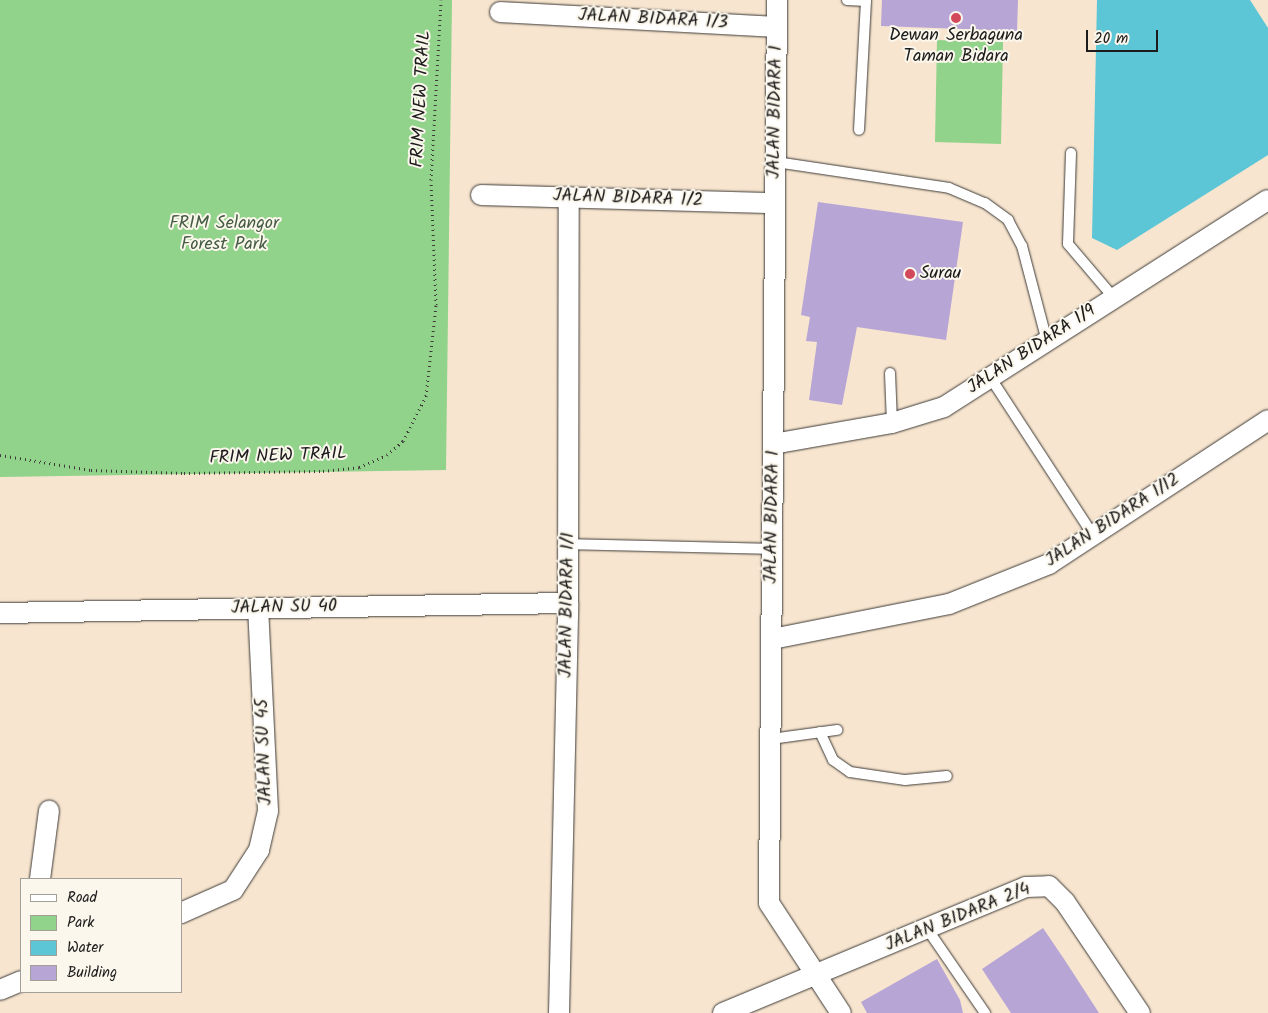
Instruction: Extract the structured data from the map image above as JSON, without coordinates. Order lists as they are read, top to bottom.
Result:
{
  "streets": {
    "street": [
      "JALAN BIDARA 1/3",
      "JALAN BIDARA 1",
      "JALAN BIDARA 1/2",
      "JALAN BIDARA 1/9",
      "JALAN BIDARA 1/12",
      "JALAN BIDARA 1/1",
      "JALAN SU 40",
      "JALAN SU 45",
      "JALAN BIDARA 2/4"
    ],
    "path": ["FRIM NEW TRAIL"]
  },
  "crossings": [
    ["JALAN BIDARA 1/3", "JALAN BIDARA 1"],
    ["JALAN BIDARA 1", "JALAN BIDARA 1/2"],
    ["JALAN BIDARA 1", "JALAN BIDARA 1/9"],
    ["JALAN BIDARA 1", "JALAN BIDARA 1/12"],
    ["JALAN BIDARA 1", "JALAN BIDARA 2/4"],
    ["JALAN BIDARA 1/2", "JALAN BIDARA 1/1"],
    ["JALAN BIDARA 1/1", "JALAN SU 40"],
    ["JALAN SU 40", "JALAN SU 45"]
  ],
  "parks": ["FRIM Selangor Forest Park"],
  "places": ["Dewan Serbaguna Taman Bidara", "Surau"],
  "legend": [
    "Road",
    "Park",
    "Water",
    "Building"
  ],
  "scale_bar": "20 m"
}
